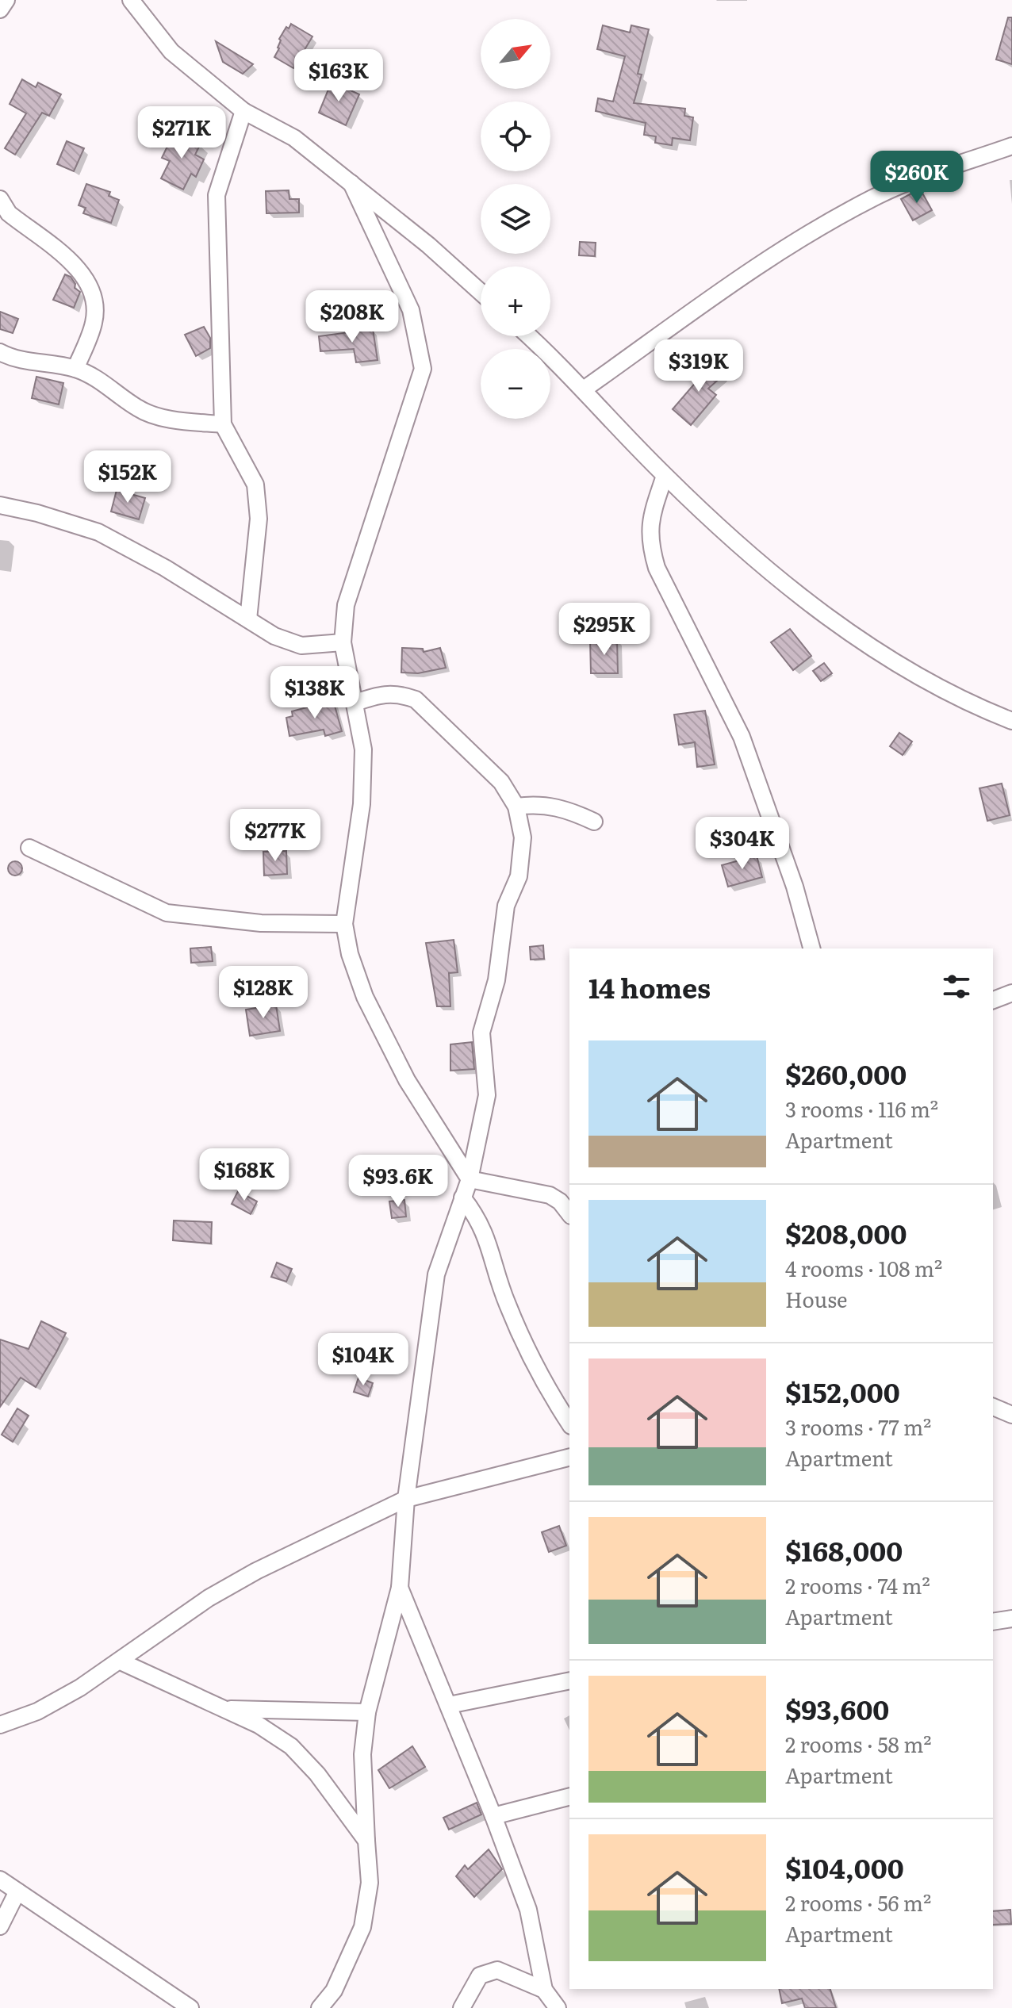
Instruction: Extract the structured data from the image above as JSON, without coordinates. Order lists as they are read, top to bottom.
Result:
{
  "north": "top right",
  "page": {
    "map_buttons": ["+", "−"],
    "price": [
      "$163K",
      "$271K",
      "$260K",
      "$208K",
      "$319K",
      "$152K",
      "$295K",
      "$138K",
      "$277K",
      "$304K",
      "$128K",
      "$168K",
      "$93.6K",
      "$104K"
    ],
    "heading": "14 homes",
    "list": [
      {
        "name": "$260,000",
        "note": "3 rooms · 116 m² · Apartment"
      },
      {
        "name": "$208,000",
        "note": "4 rooms · 108 m² · House"
      },
      {
        "name": "$152,000",
        "note": "3 rooms · 77 m² · Apartment"
      },
      {
        "name": "$168,000",
        "note": "2 rooms · 74 m² · Apartment"
      },
      {
        "name": "$93,600",
        "note": "2 rooms · 58 m² · Apartment"
      },
      {
        "name": "$104,000",
        "note": "2 rooms · 56 m² · Apartment"
      }
    ]
  }
}
